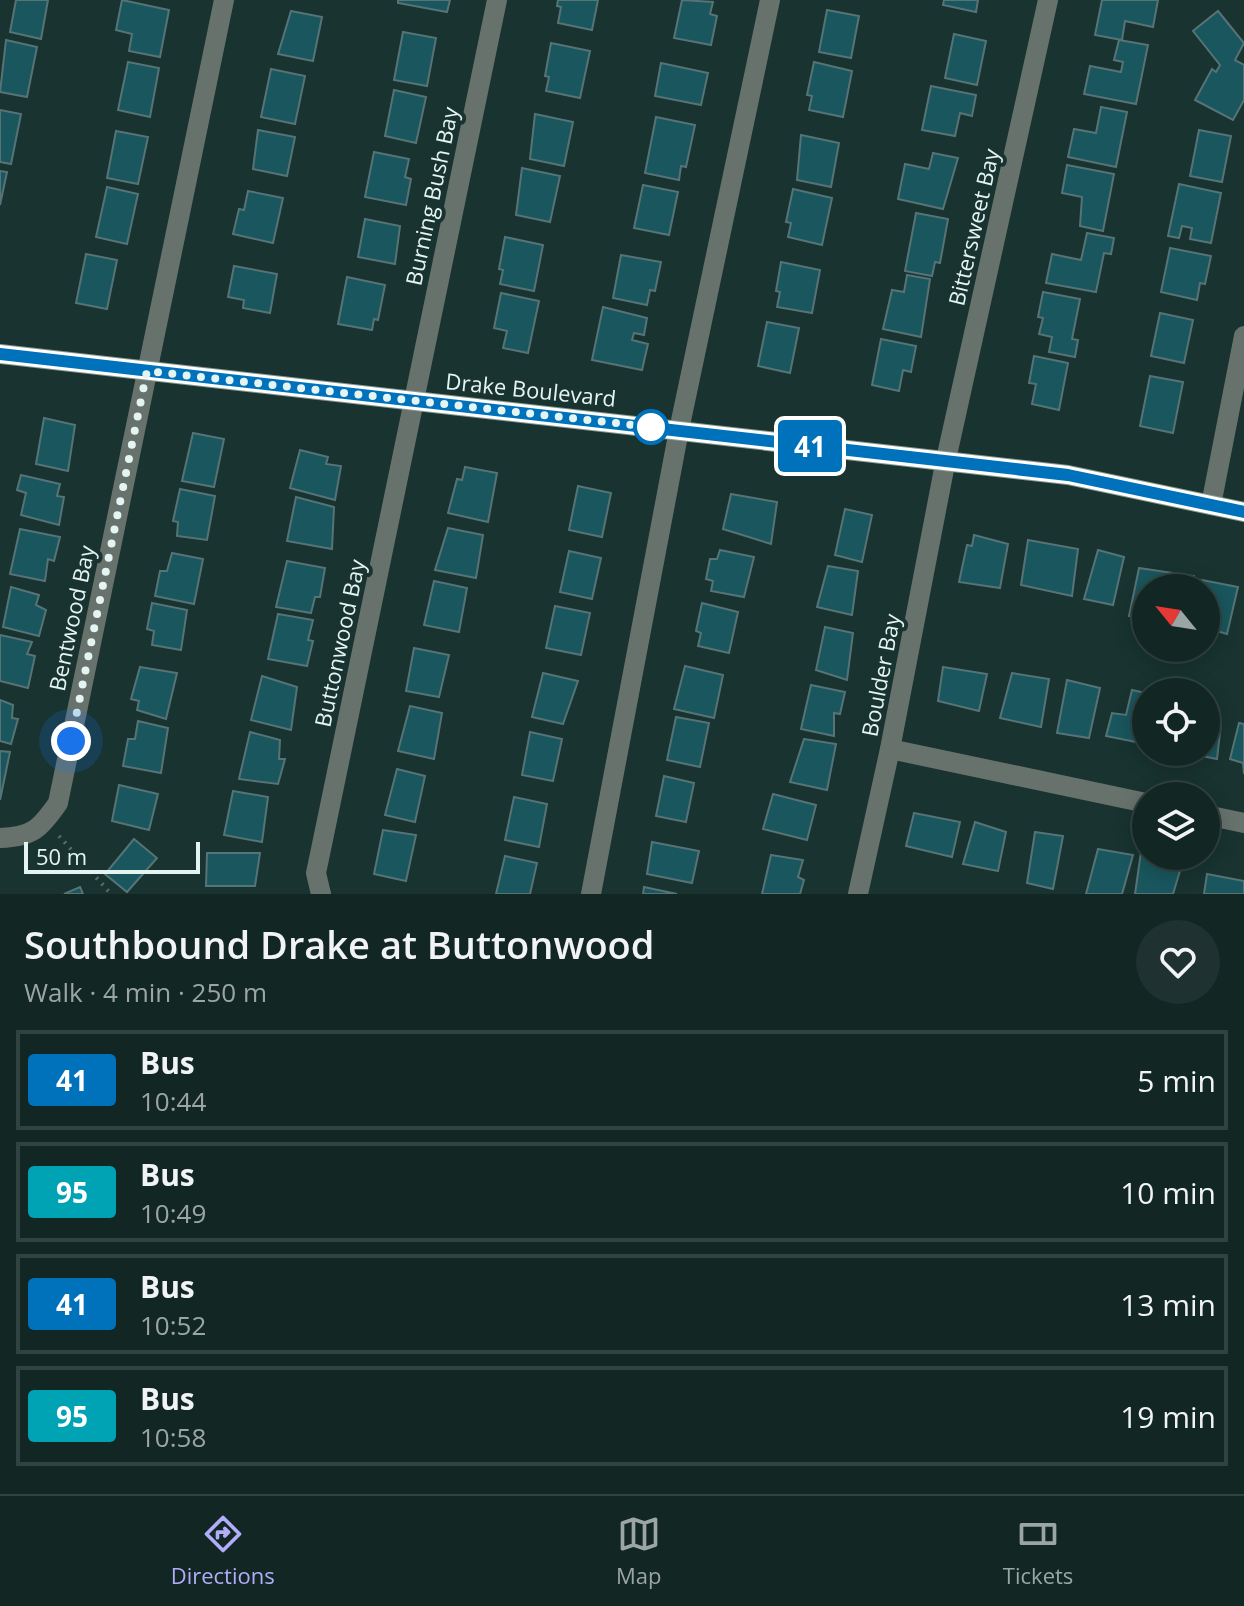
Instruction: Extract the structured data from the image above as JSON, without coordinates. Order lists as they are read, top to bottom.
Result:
{
  "streets": {
    "street": [
      "Burning Bush Bay",
      "Bittersweet Bay",
      "Drake Boulevard",
      "Bentwood Bay",
      "Buttonwood Bay",
      "Boulder Bay"
    ]
  },
  "crossings": [
    ["Burning Bush Bay", "Drake Boulevard"],
    ["Burning Bush Bay", "Buttonwood Bay"],
    ["Bittersweet Bay", "Drake Boulevard"],
    ["Bittersweet Bay", "Boulder Bay"],
    ["Drake Boulevard", "Bentwood Bay"],
    ["Drake Boulevard", "Buttonwood Bay"],
    ["Drake Boulevard", "Boulder Bay"]
  ],
  "lines": ["bus line 41"],
  "scale_bar": "50 m",
  "north": "top left",
  "page": {
    "on_map": "41",
    "scale": "50 m",
    "heading": ["Southbound Drake at Buttonwood", "Walk · 4 min · 250 m"],
    "list": [
      {
        "mark": "41",
        "name": "Bus",
        "note": "10:44",
        "value": "5 min"
      },
      {
        "mark": "95",
        "name": "Bus",
        "note": "10:49",
        "value": "10 min"
      },
      {
        "mark": "41",
        "name": "Bus",
        "note": "10:52",
        "value": "13 min"
      },
      {
        "mark": "95",
        "name": "Bus",
        "note": "10:58",
        "value": "19 min"
      }
    ],
    "tabs": ["Directions", "Map", "Tickets"]
  }
}
